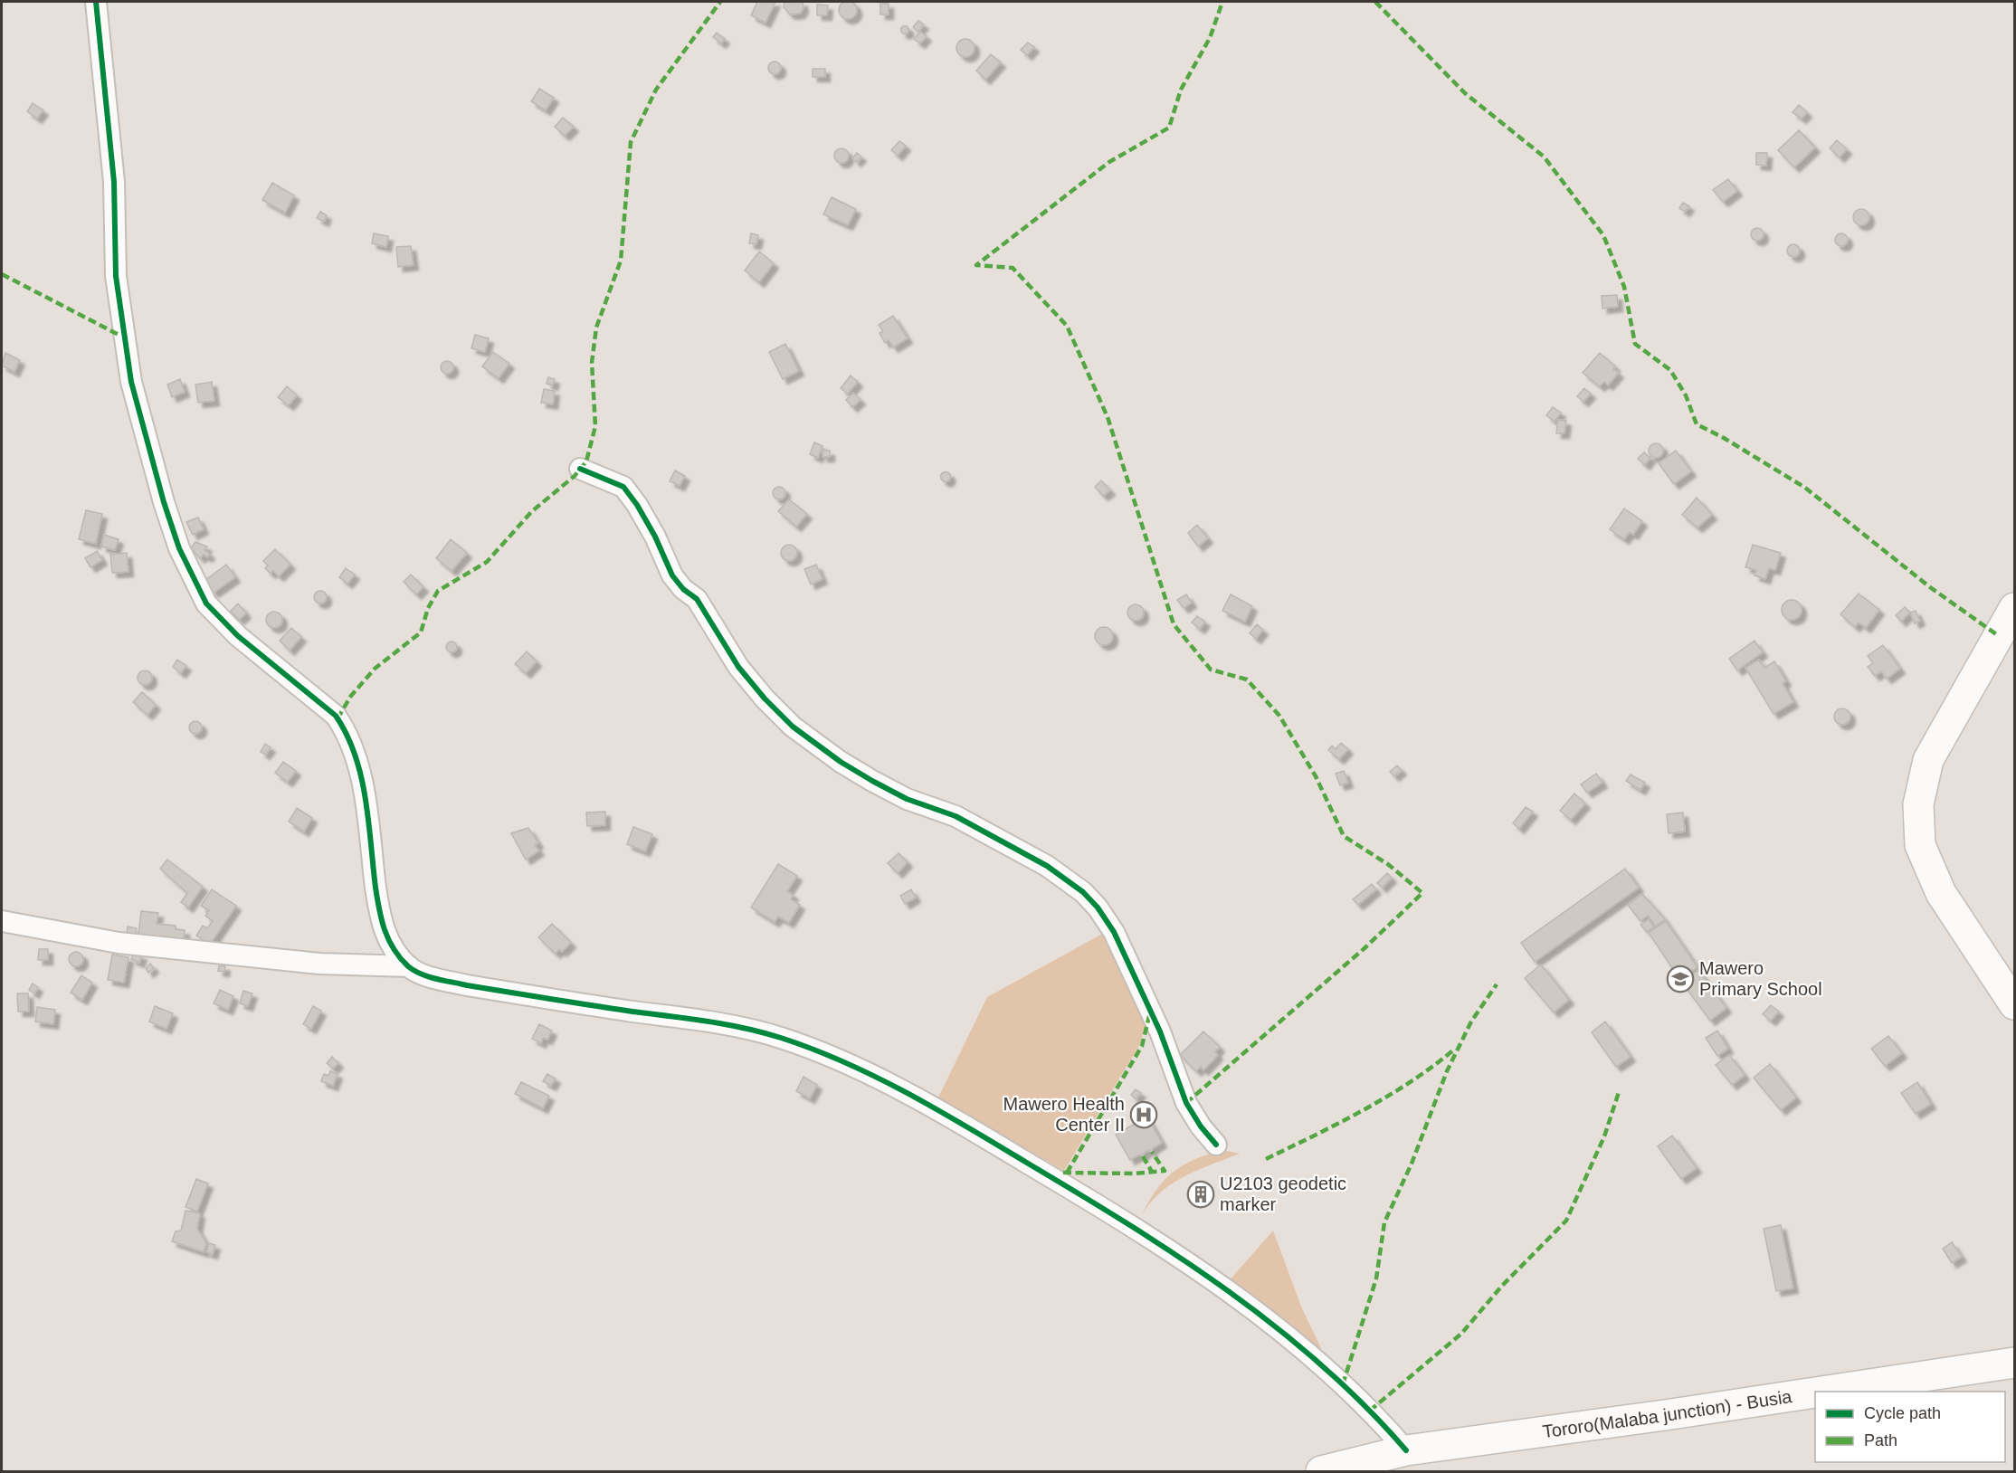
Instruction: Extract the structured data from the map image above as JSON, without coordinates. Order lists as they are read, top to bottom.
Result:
{
  "streets": {
    "main road": ["Tororo(Malaba junction) - Busia"]
  },
  "places": {
    "school or university": ["Mawero Primary School"],
    "hospital": ["Mawero Health Center II"],
    "building": ["U2103 geodetic marker"]
  },
  "legend": ["Cycle path", "Path"]
}
